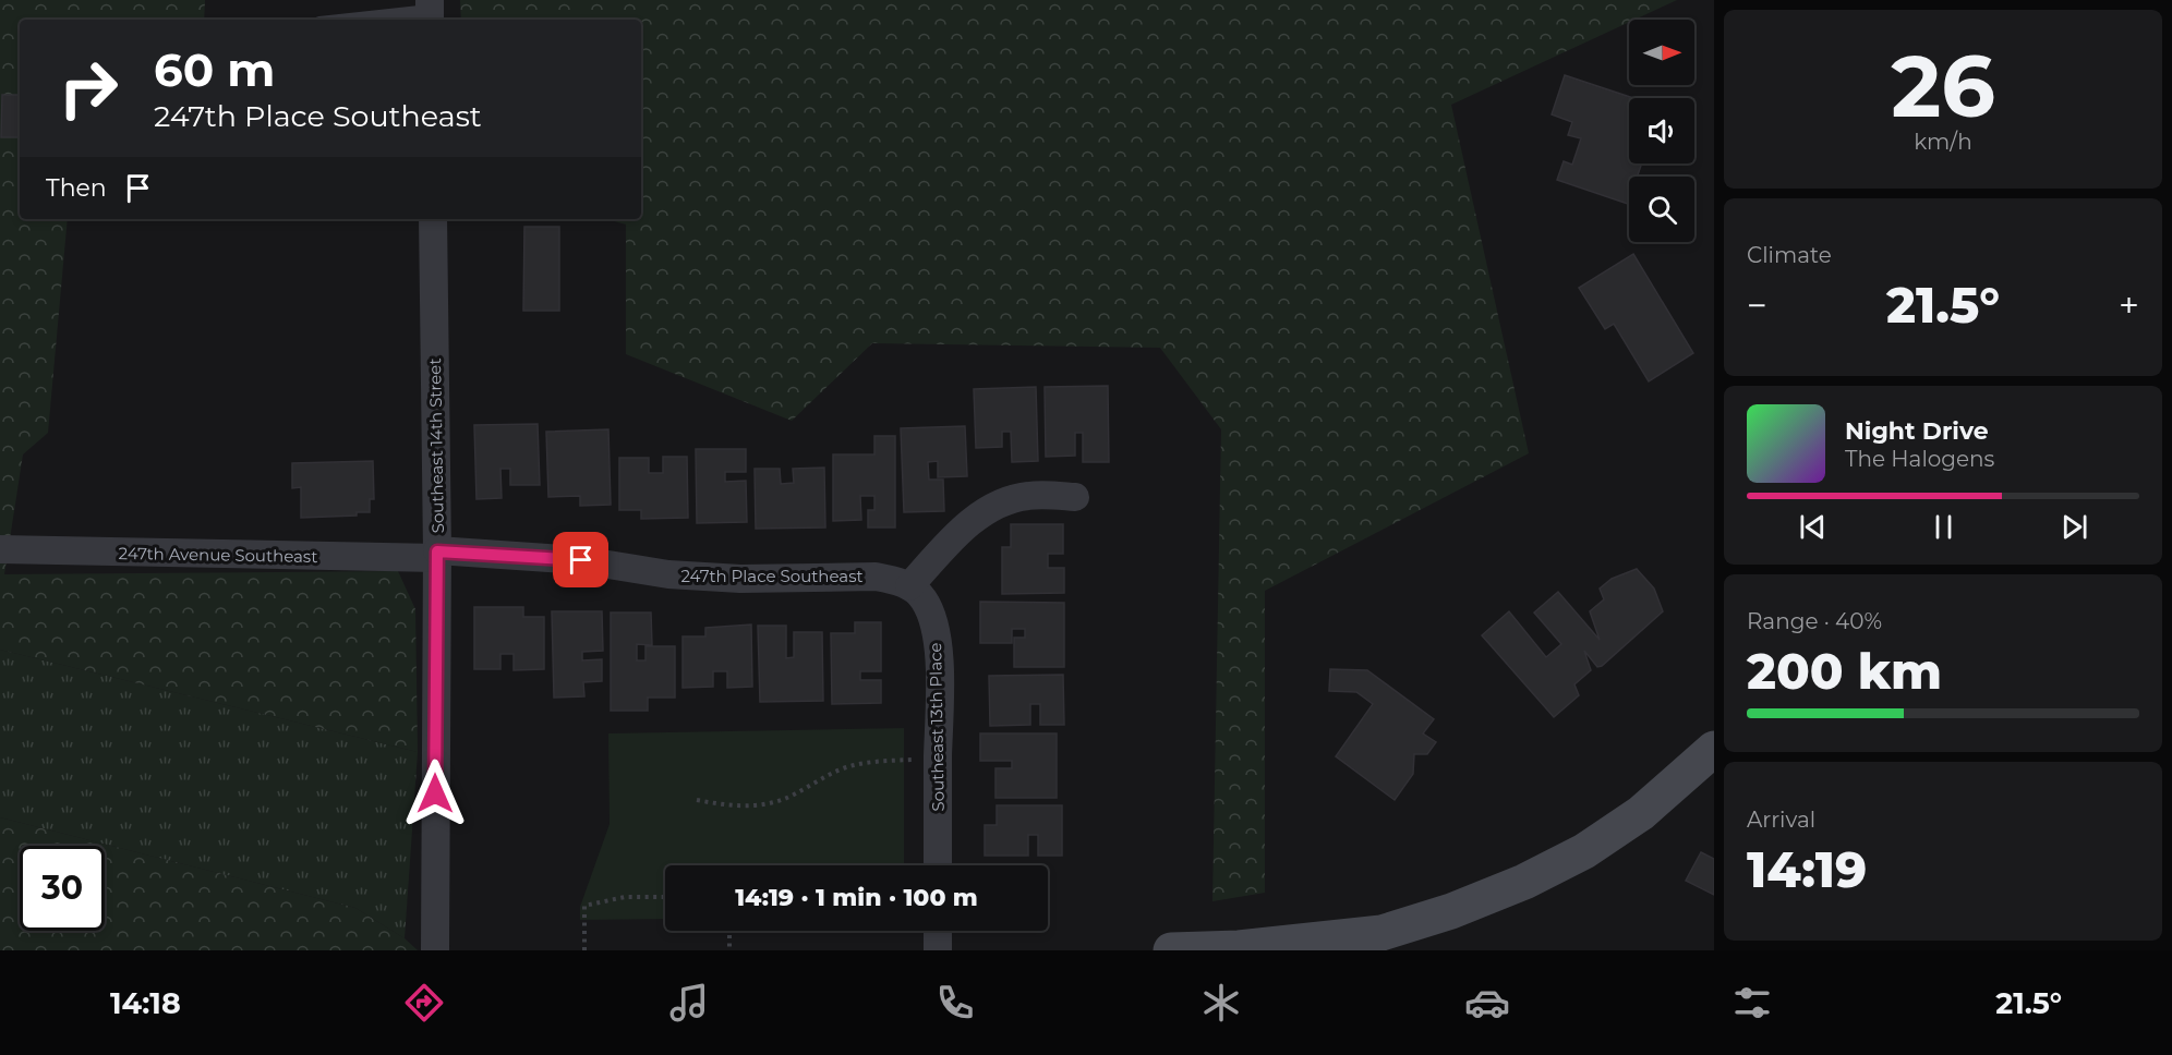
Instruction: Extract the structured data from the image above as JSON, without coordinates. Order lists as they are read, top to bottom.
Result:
{
  "streets": {
    "street": [
      "Southeast 14th Street",
      "247th Avenue Southeast",
      "247th Place Southeast",
      "Southeast 13th Place"
    ]
  },
  "crossings": [
    ["Southeast 14th Street", "247th Avenue Southeast"],
    ["Southeast 14th Street", "247th Place Southeast"],
    ["247th Avenue Southeast", "247th Place Southeast"],
    ["247th Place Southeast", "Southeast 13th Place"]
  ],
  "north": "right",
  "page": {
    "tile": [
      ["26", "km/h"],
      "Climate",
      ["Range · 40%", "200 km"],
      ["Arrival", "14:19"]
    ],
    "turn": ["60 m", "247th Place Southeast"],
    "then": "Then",
    "heat": ["−", "21.5°", "+"],
    "song": ["Night Drive", "The Halogens"],
    "limit": "30",
    "trip": "14:19 · 1 min · 100 m",
    "tabs": ["14:18", "21.5°"]
  }
}
